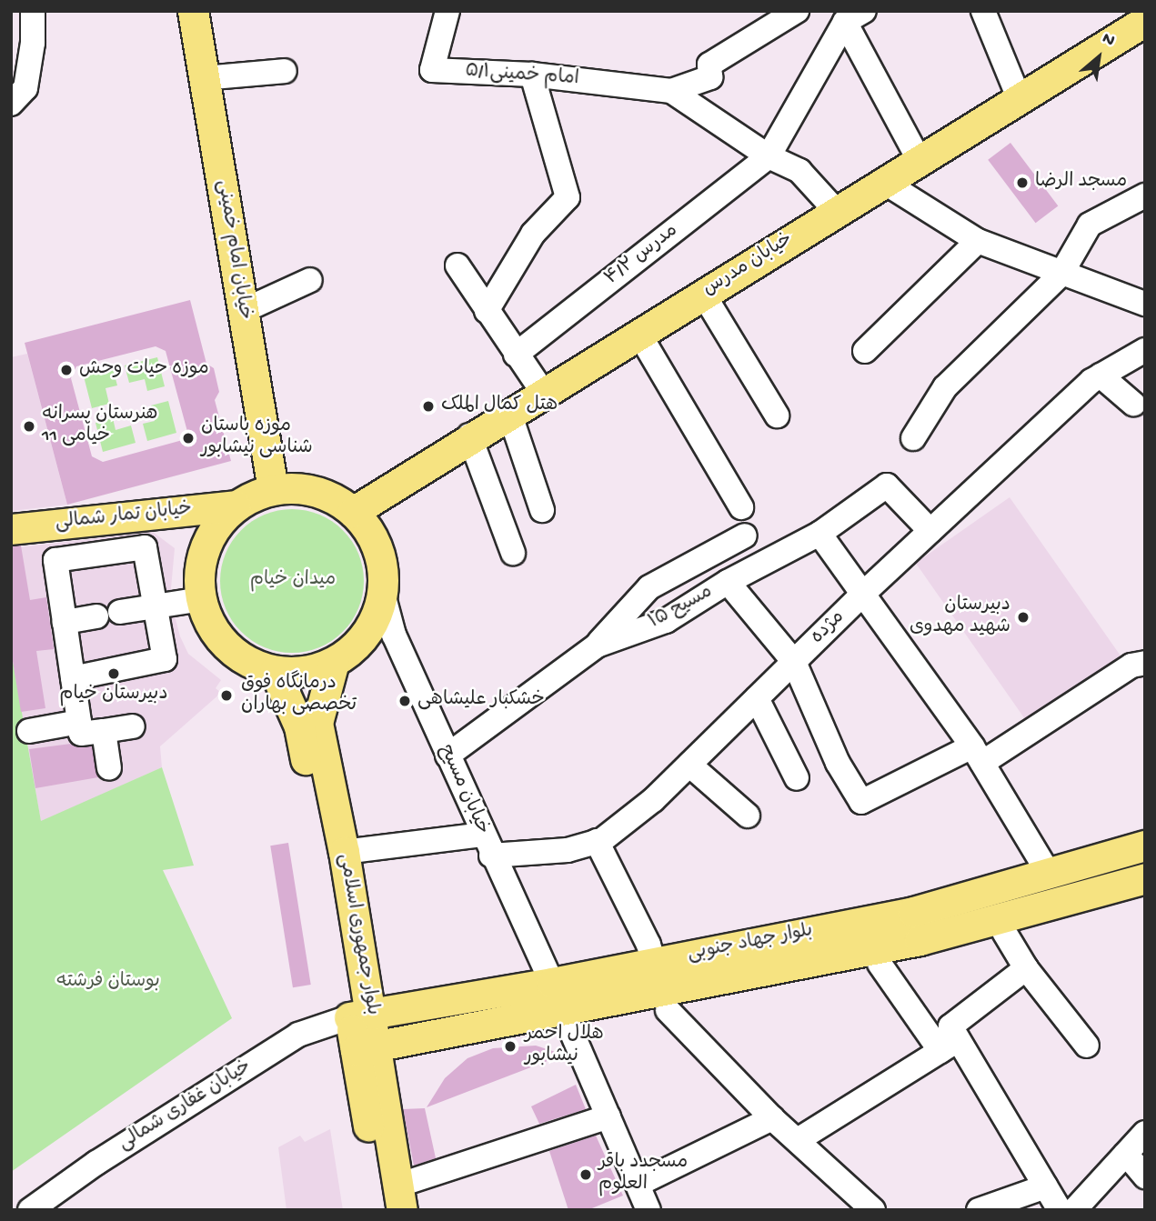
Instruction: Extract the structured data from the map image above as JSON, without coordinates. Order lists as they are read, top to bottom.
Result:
{
  "streets": {
    "main road": [
      "خیابان امام خمینی",
      "خیابان مدرس",
      "خیابان تمار شمالی",
      "بلوار جمهوری اسلامی",
      "بلوار جهاد جنوبی"
    ],
    "street": [
      "امام خمینی۵/۱",
      "مدرس ۴/۲",
      "مسیح ۱۵",
      "مژده",
      "خیابان مسیح",
      "خیابان غفاری شمالی"
    ]
  },
  "crossings": [
    ["خیابان امام خمینی", "خیابان مدرس"],
    ["خیابان امام خمینی", "خیابان تمار شمالی"],
    ["خیابان امام خمینی", "خیابان مسیح"],
    ["خیابان امام خمینی", "بلوار جمهوری اسلامی"],
    ["خیابان مدرس", "خیابان تمار شمالی"],
    ["خیابان مدرس", "خیابان مسیح"],
    ["خیابان مدرس", "بلوار جمهوری اسلامی"],
    ["خیابان تمار شمالی", "خیابان مسیح"],
    ["خیابان تمار شمالی", "بلوار جمهوری اسلامی"],
    ["مسیح ۱۵", "مژده"],
    ["مسیح ۱۵", "خیابان مسیح"],
    ["مژده", "خیابان مسیح"],
    ["مژده", "بلوار جمهوری اسلامی"],
    ["خیابان مسیح", "بلوار جمهوری اسلامی"],
    ["خیابان مسیح", "بلوار جهاد جنوبی"],
    ["بلوار جمهوری اسلامی", "بلوار جهاد جنوبی"],
    ["بلوار جمهوری اسلامی", "خیابان غفاری شمالی"],
    ["بلوار جهاد جنوبی", "خیابان غفاری شمالی"]
  ],
  "parks": ["میدان خیام", "بوستان فرشته"],
  "places": [
    "مسجد الرضا",
    "موزه حیات وحش",
    "هتل کمال الملک",
    "هنرستان پسرانه خیامی 11",
    "موزه باستان شناسی نیشابور",
    "دبیرستان شهید مهدوی",
    "دبیرستان خیام",
    "درمانگاه فوق تخصصی بهاران",
    "خشکبار علیشاهی",
    "هلال احمر نیشابور",
    "مسجدد باقر العلوم"
  ],
  "north": "top right"
}
